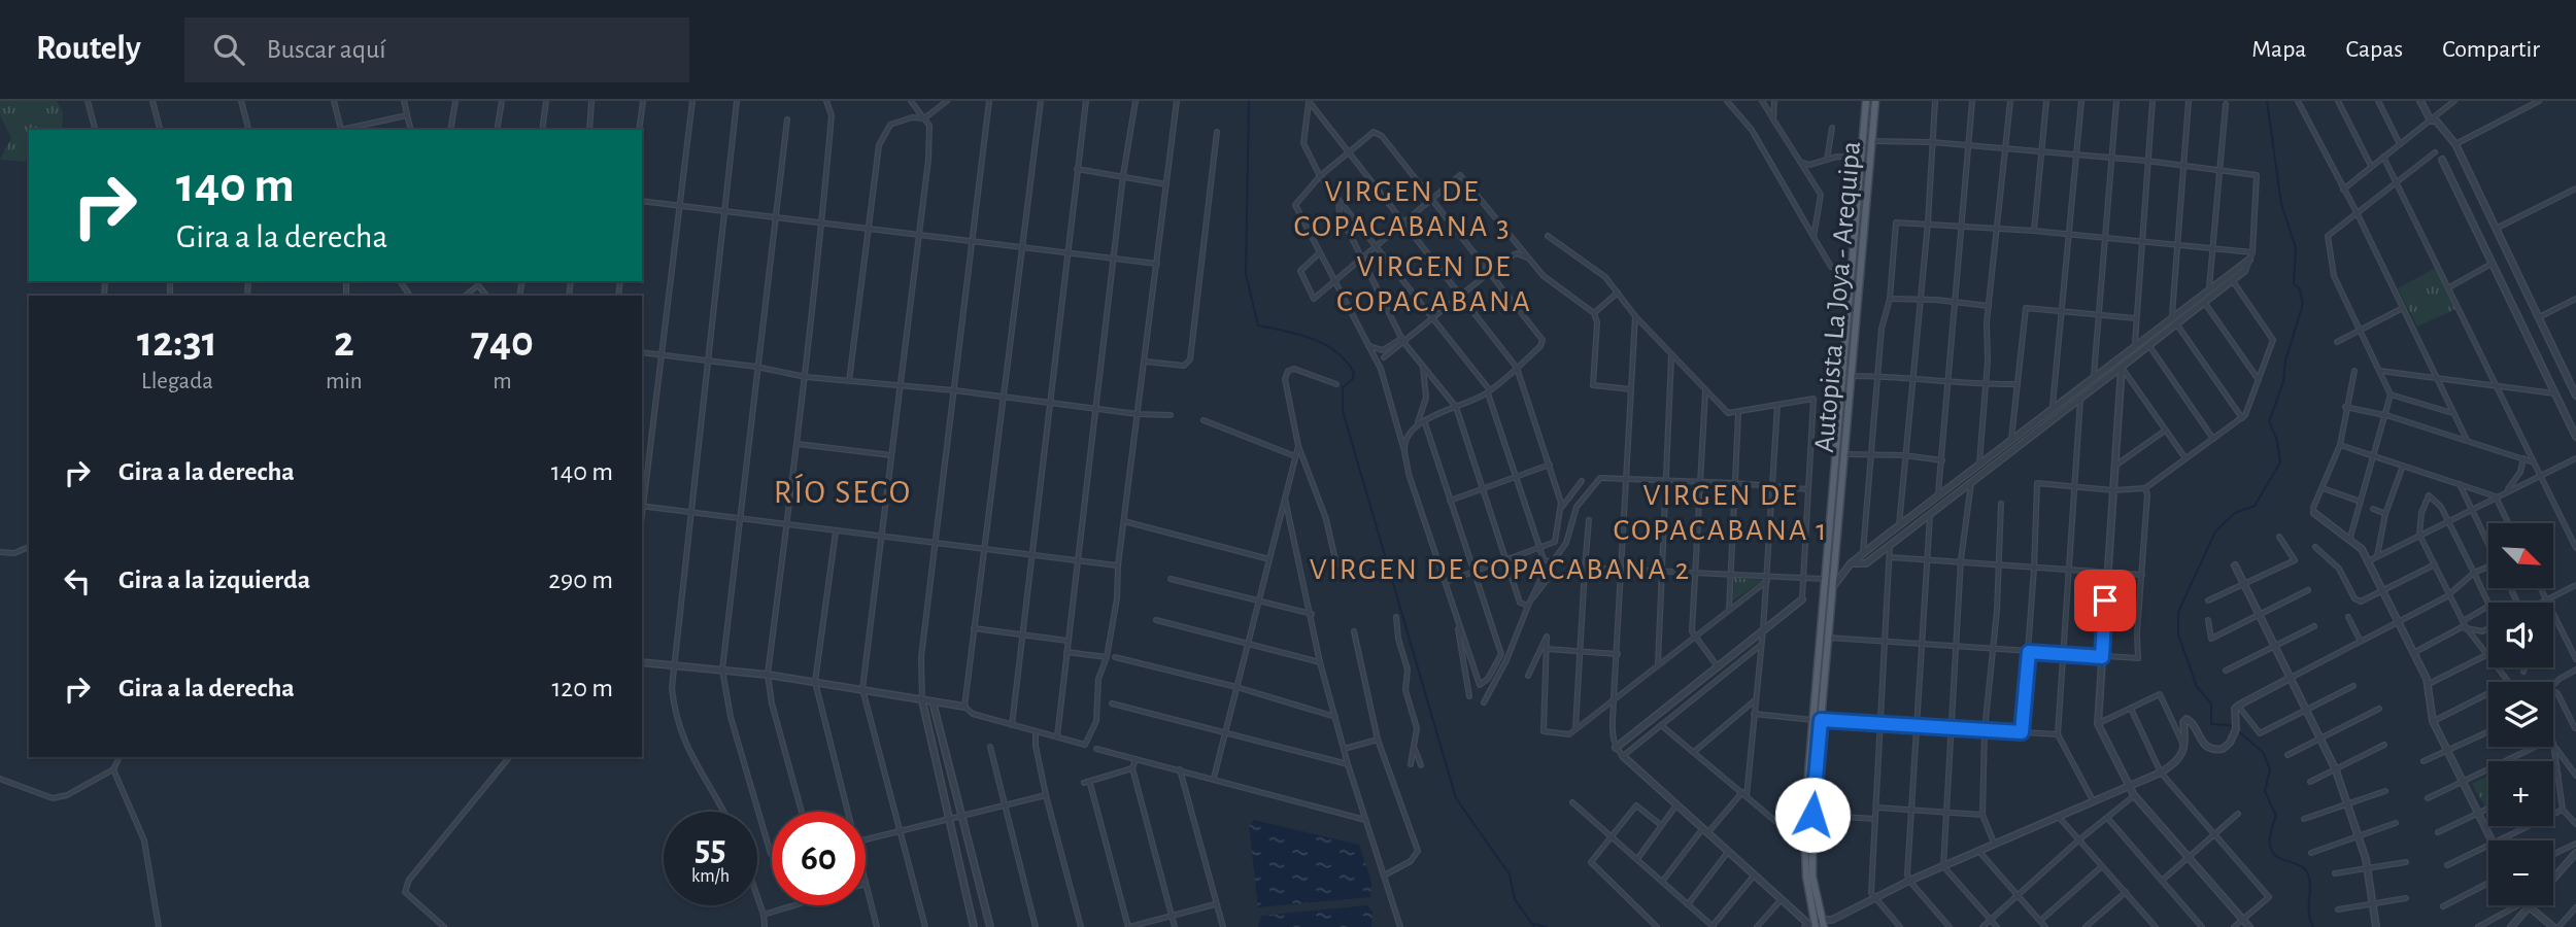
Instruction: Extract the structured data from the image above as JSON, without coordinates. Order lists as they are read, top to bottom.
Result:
{
  "streets": {
    "main road": ["Autopista La Joya - Arequipa"]
  },
  "districts": [
    "VIRGEN DE COPACABANA 3",
    "VIRGEN DE COPACABANA",
    "RÍO SECO",
    "VIRGEN DE COPACABANA 1",
    "VIRGEN DE COPACABANA 2"
  ],
  "north": "bottom right",
  "page": {
    "header": "Routely",
    "search": "Buscar aquí",
    "nav": ["Mapa", "Capas", "Compartir"],
    "turn": ["140 m", "Gira a la derecha"],
    "eta": [
      "12:31",
      "Llegada",
      "2",
      "min",
      "740",
      "m"
    ],
    "list": [
      {
        "name": "Gira a la derecha",
        "value": "140 m"
      },
      {
        "name": "Gira a la izquierda",
        "value": "290 m"
      },
      {
        "name": "Gira a la derecha",
        "value": "120 m"
      }
    ],
    "map_buttons": ["+", "−"],
    "speed": "55 km/h",
    "limit": "60"
  }
}
